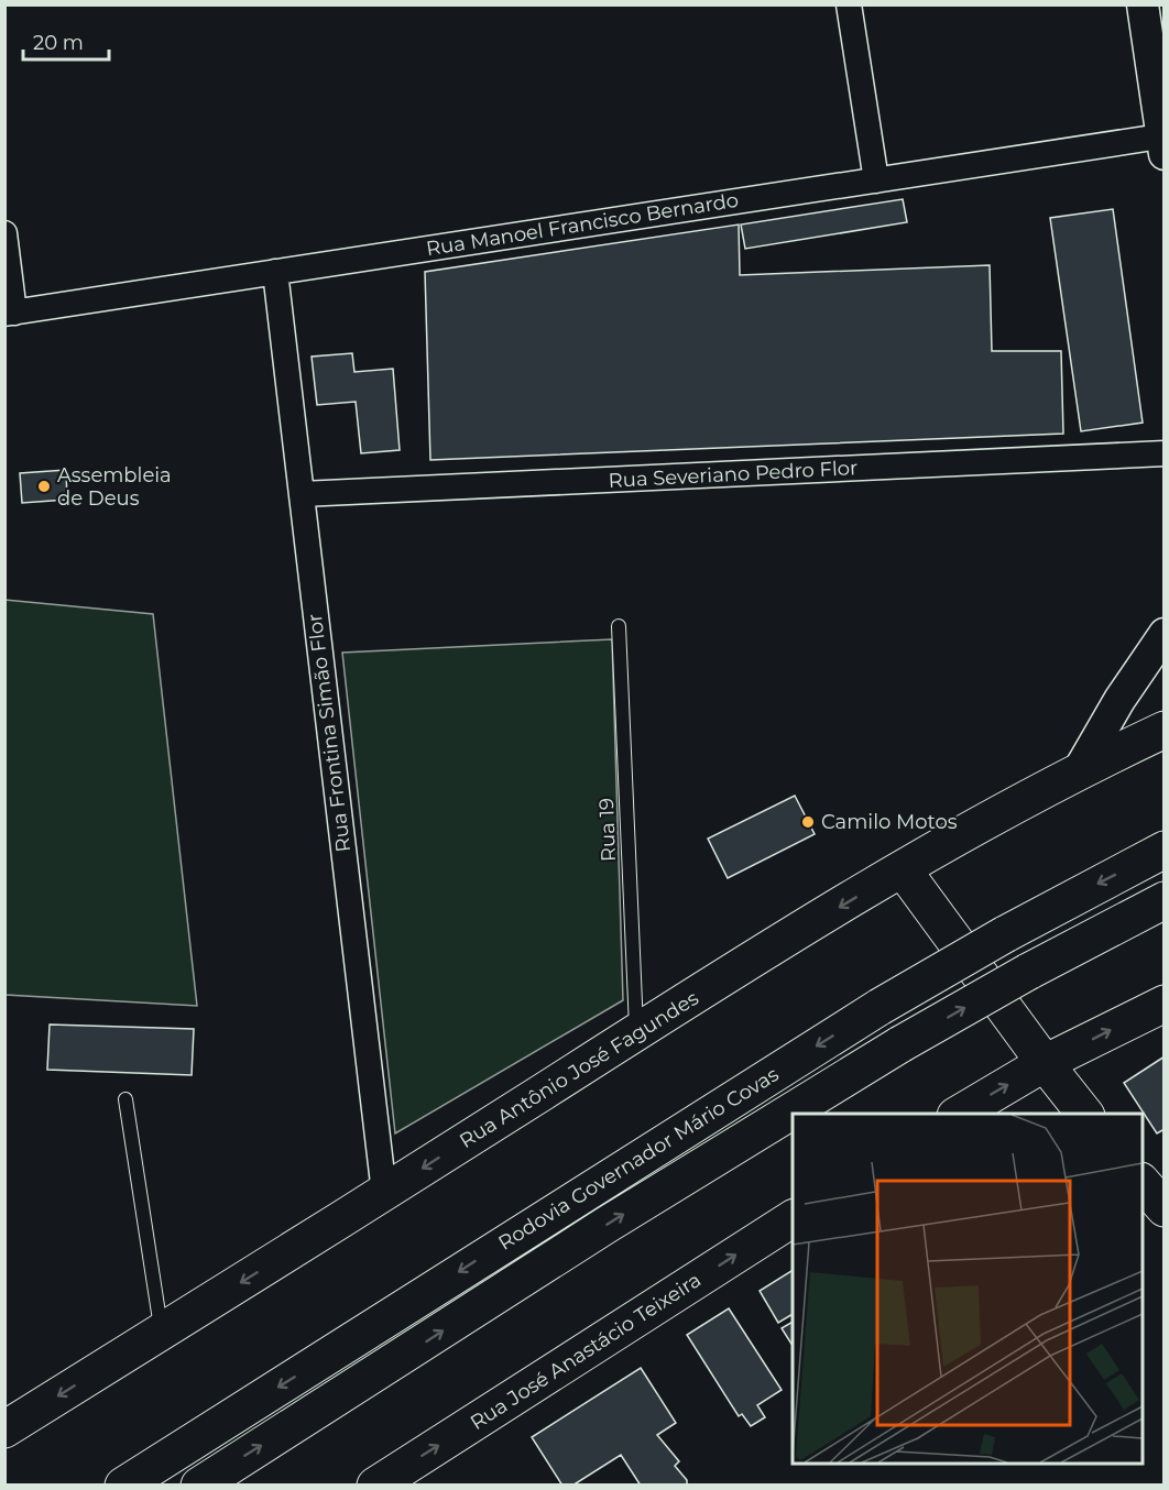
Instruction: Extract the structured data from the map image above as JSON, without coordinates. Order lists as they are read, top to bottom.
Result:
{
  "streets": {
    "main road": ["Rua Antônio José Fagundes", "Rodovia Governador Mário Covas", "Rua José Anastácio Teixeira"],
    "street": ["Rua Manoel Francisco Bernardo", "Rua Severiano Pedro Flor", "Rua Frontina Simão Flor"],
    "lane": ["Rua 19"]
  },
  "crossings": [
    ["Rua Manoel Francisco Bernardo", "Rua Frontina Simão Flor"],
    ["Rua Severiano Pedro Flor", "Rua Frontina Simão Flor"],
    ["Rua Frontina Simão Flor", "Rua Antônio José Fagundes"],
    ["Rua 19", "Rua Antônio José Fagundes"]
  ],
  "one_way": ["Rua Antônio José Fagundes", "Rua José Anastácio Teixeira"],
  "places": ["Assembleia de Deus", "Camilo Motos"],
  "scale_bar": "20 m"
}
